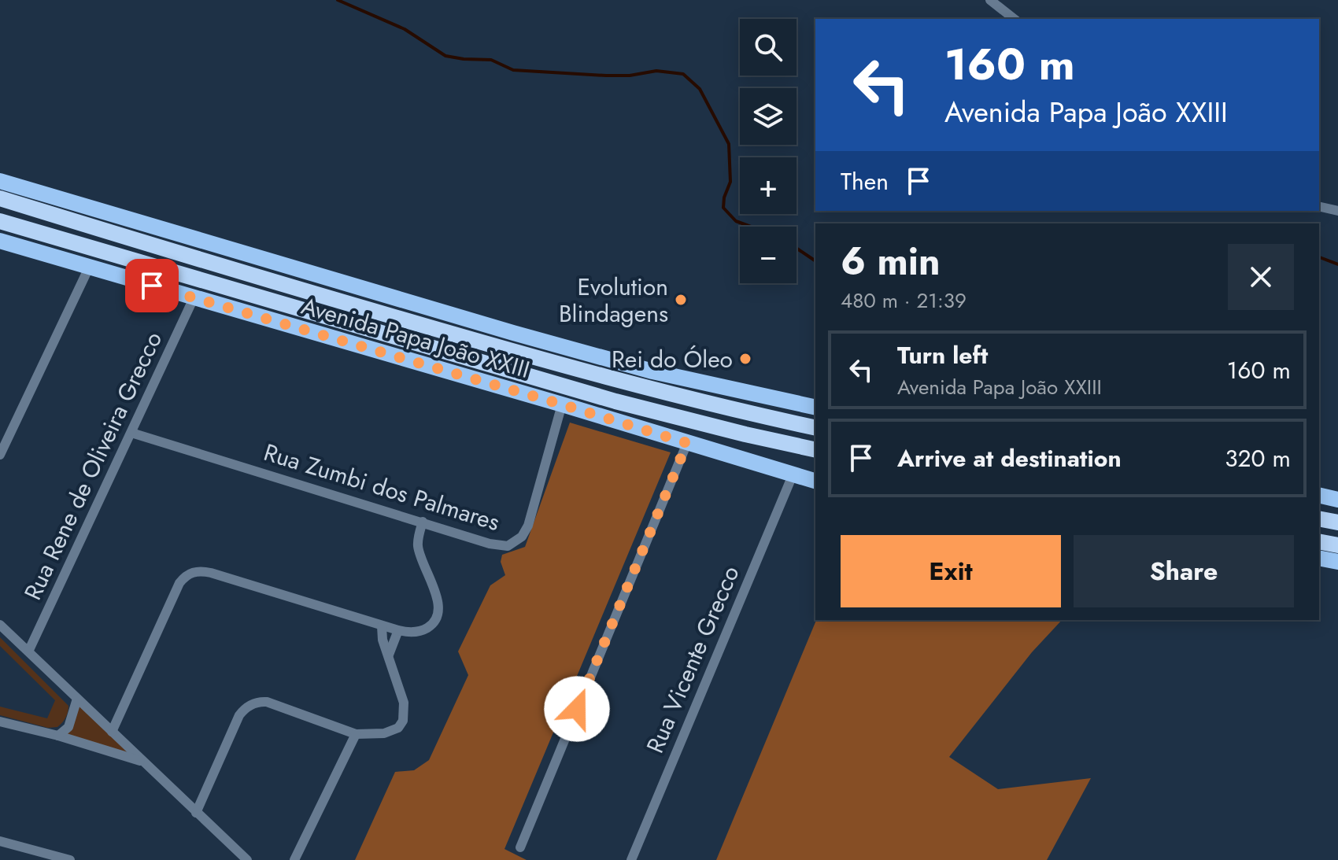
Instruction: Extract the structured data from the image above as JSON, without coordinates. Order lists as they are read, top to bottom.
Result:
{
  "streets": {
    "highway": ["Avenida Papa João XXIII"],
    "street": ["Rua Rene de Oliveira Grecco", "Rua Zumbi dos Palmares", "Rua Vicente Grecco"]
  },
  "crossings": [
    ["Avenida Papa João XXIII", "Rua Rene de Oliveira Grecco"],
    ["Avenida Papa João XXIII", "Rua Zumbi dos Palmares"],
    ["Avenida Papa João XXIII", "Rua Vicente Grecco"],
    ["Rua Rene de Oliveira Grecco", "Rua Zumbi dos Palmares"]
  ],
  "places": ["Evolution Blindagens", "Rei do Óleo"],
  "page": {
    "map_buttons": ["+", "−"],
    "turn": ["160 m", "Avenida Papa João XXIII"],
    "then": "Then",
    "heading": ["6 min", "480 m · 21:39"],
    "list": [
      {
        "name": "Turn left",
        "note": "Avenida Papa João XXIII",
        "value": "160 m"
      },
      {
        "name": "Arrive at destination",
        "value": "320 m"
      }
    ],
    "buttons": ["Exit", "Share"]
  }
}
